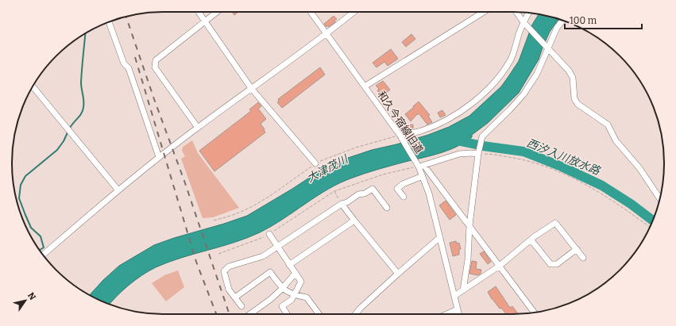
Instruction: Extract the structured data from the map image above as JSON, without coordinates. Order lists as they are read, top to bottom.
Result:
{
  "streets": {
    "street": ["和久今宿線旧道"]
  },
  "water": ["西汐入川放水路", "大津茂川"],
  "scale_bar": "100 m",
  "north": "top right"
}
